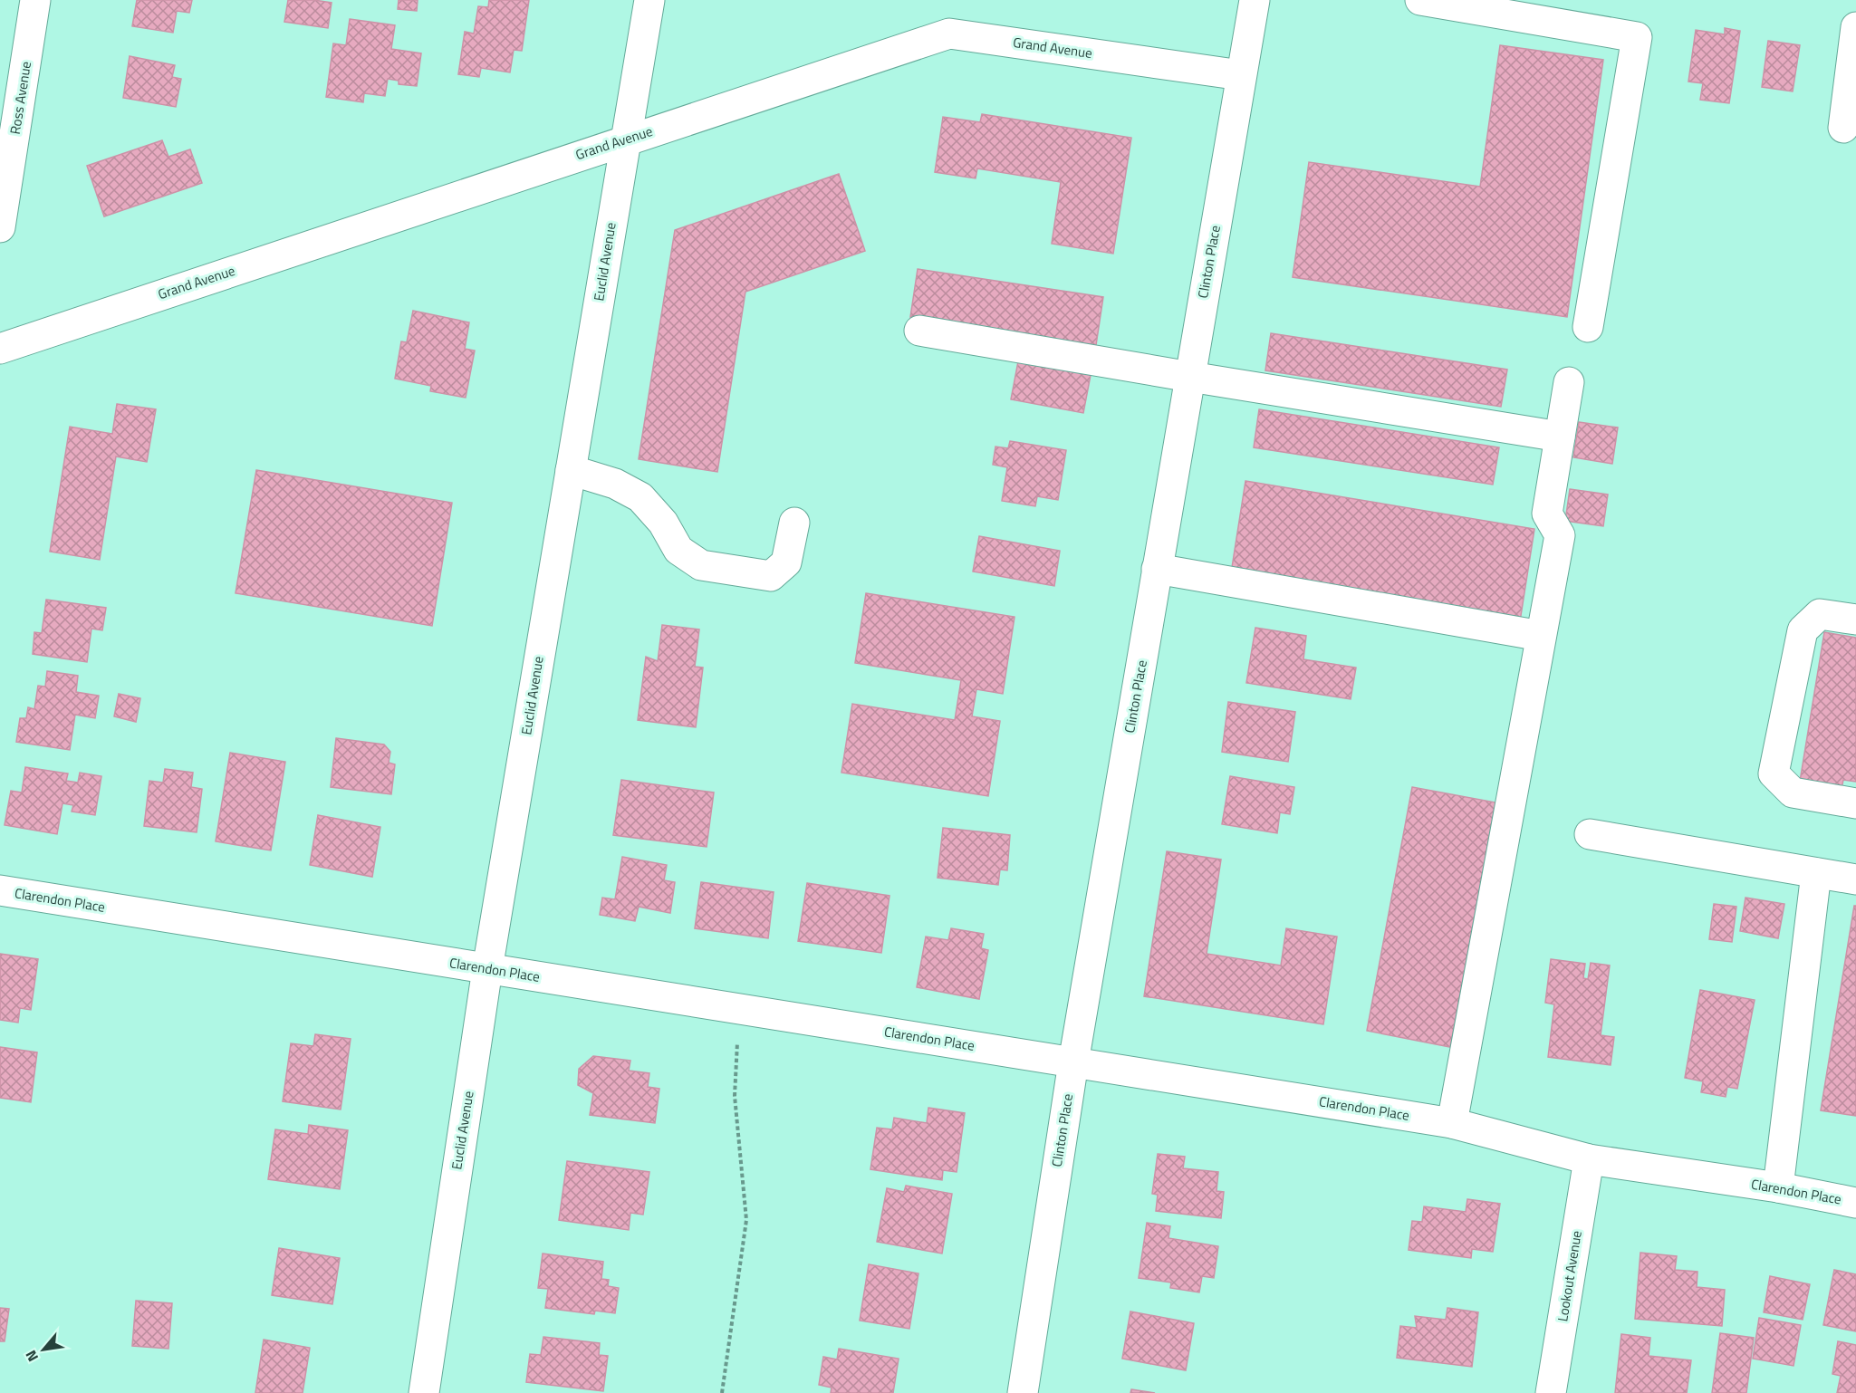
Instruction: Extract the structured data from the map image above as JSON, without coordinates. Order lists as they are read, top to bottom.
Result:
{
  "streets": {
    "street": [
      "Grand Avenue",
      "Ross Avenue",
      "Euclid Avenue",
      "Clinton Place",
      "Clarendon Place",
      "Lookout Avenue"
    ]
  },
  "crossings": [
    ["Grand Avenue", "Euclid Avenue"],
    ["Grand Avenue", "Clinton Place"],
    ["Euclid Avenue", "Clarendon Place"],
    ["Clinton Place", "Clarendon Place"],
    ["Clarendon Place", "Lookout Avenue"]
  ],
  "north": "bottom left"
}
